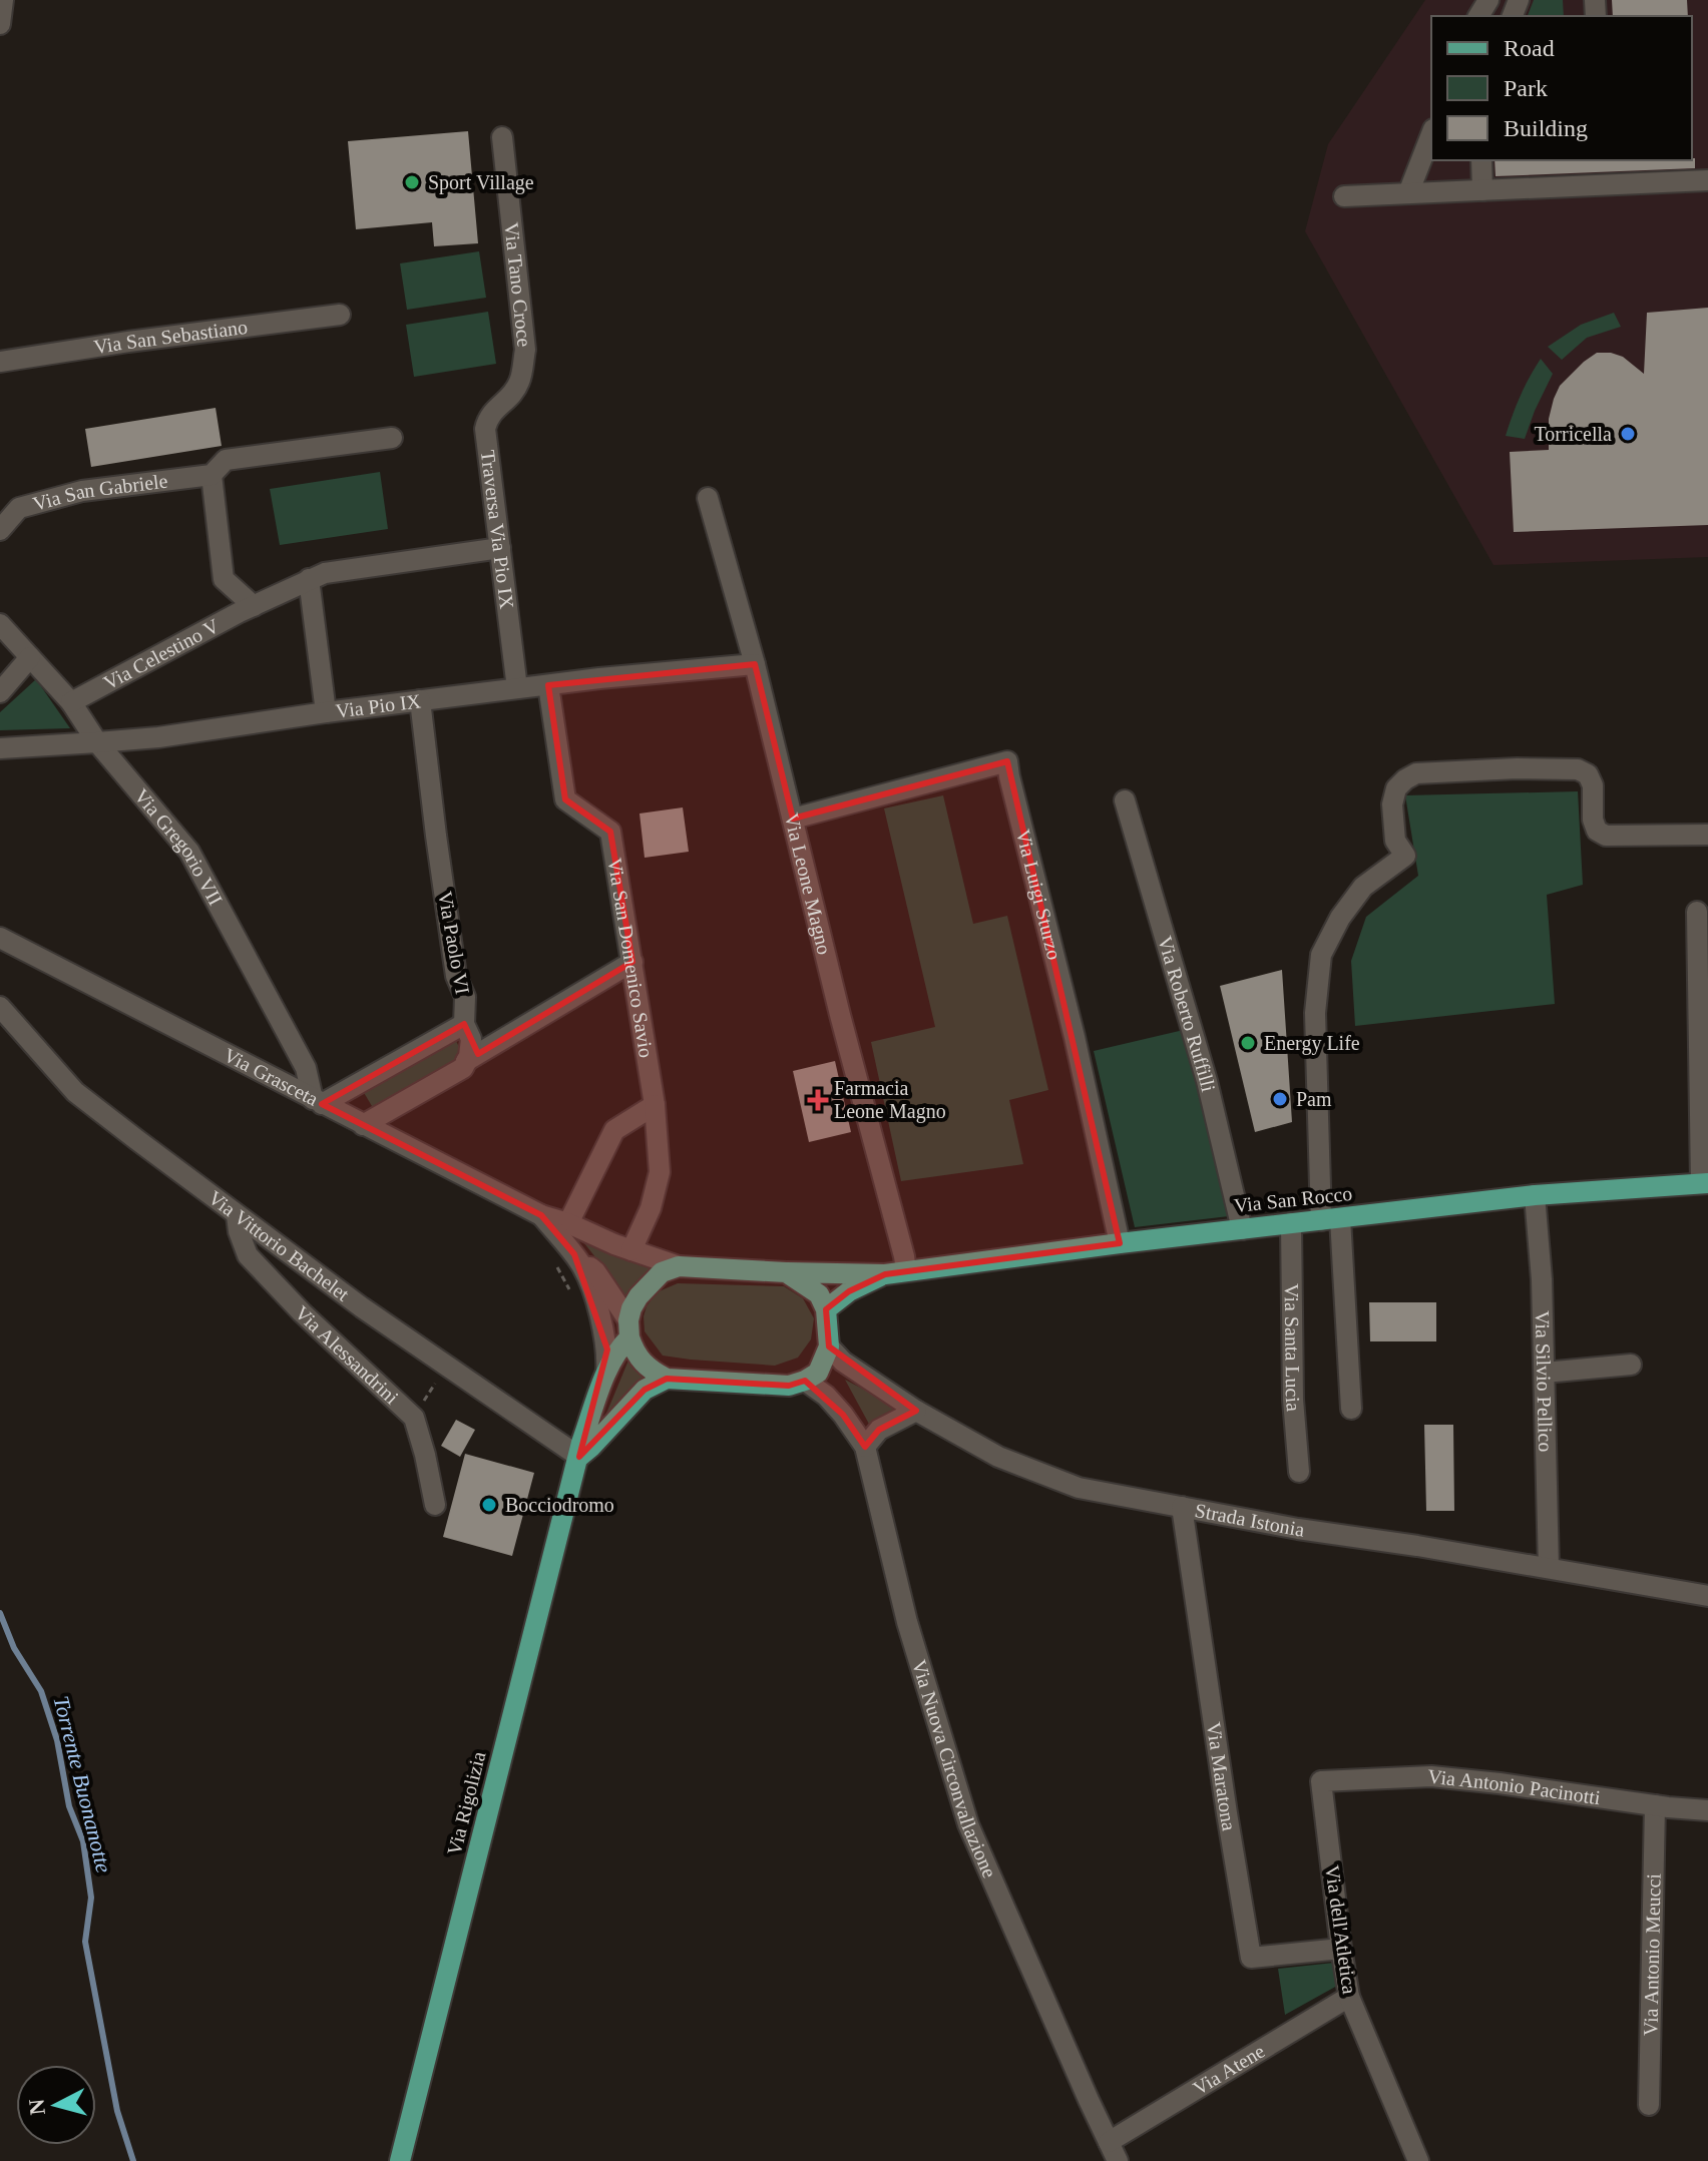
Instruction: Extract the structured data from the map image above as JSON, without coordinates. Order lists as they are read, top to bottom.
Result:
{
  "streets": {
    "main road": ["Via San Rocco", "Via Rigolizia"],
    "street": [
      "Via Tano Croce",
      "Via San Sebastiano",
      "Via San Gabriele",
      "Traversa Via Pio IX",
      "Via Celestino V",
      "Via Pio IX",
      "Via Gregorio VII",
      "Via Leone Magno",
      "Via Luigi Sturzo",
      "Via Paolo VI",
      "Via San Domenico Savio",
      "Via Roberto Ruffilli",
      "Via Grasceta",
      "Via Vittorio Bachelet",
      "Via Santa Lucia",
      "Via Alessandrini",
      "Via Silvio Pellico",
      "Strada Istonia",
      "Via Nuova Circonvallazione",
      "Via Maratona",
      "Via Antonio Pacinotti",
      "Via dell'Atletica",
      "Via Antonio Meucci",
      "Via Atene"
    ]
  },
  "crossings": [
    ["Via Tano Croce", "Traversa Via Pio IX"],
    ["Traversa Via Pio IX", "Via Celestino V"],
    ["Traversa Via Pio IX", "Via Pio IX"],
    ["Via Celestino V", "Via Gregorio VII"],
    ["Via Pio IX", "Via Gregorio VII"],
    ["Via Pio IX", "Via Leone Magno"],
    ["Via Pio IX", "Via Paolo VI"],
    ["Via Pio IX", "Via San Domenico Savio"],
    ["Via Gregorio VII", "Via Paolo VI"],
    ["Via Gregorio VII", "Via Grasceta"],
    ["Via Leone Magno", "Via Luigi Sturzo"],
    ["Via Leone Magno", "Via San Rocco"],
    ["Via Luigi Sturzo", "Via San Rocco"],
    ["Via Paolo VI", "Via Grasceta"],
    ["Via Roberto Ruffilli", "Via San Rocco"],
    ["Via San Rocco", "Via Santa Lucia"],
    ["Via San Rocco", "Via Silvio Pellico"],
    ["Via Vittorio Bachelet", "Via Alessandrini"],
    ["Via Vittorio Bachelet", "Via Rigolizia"],
    ["Via Silvio Pellico", "Strada Istonia"],
    ["Strada Istonia", "Via Nuova Circonvallazione"],
    ["Strada Istonia", "Via Maratona"],
    ["Strada Istonia", "Via Rigolizia"],
    ["Via Nuova Circonvallazione", "Via Rigolizia"],
    ["Via Nuova Circonvallazione", "Via Atene"],
    ["Via Maratona", "Via dell'Atletica"],
    ["Via Antonio Pacinotti", "Via dell'Atletica"],
    ["Via Antonio Pacinotti", "Via Antonio Meucci"],
    ["Via dell'Atletica", "Via Atene"]
  ],
  "water": ["Torrente Buonanotte"],
  "places": {
    "other": [
      "Sport Village",
      "Torricella",
      "Energy Life",
      "Pam",
      "Bocciodromo"
    ],
    "health": ["Farmacia Leone Magno"]
  },
  "legend": ["Road", "Park", "Building"],
  "north": "left"
}
